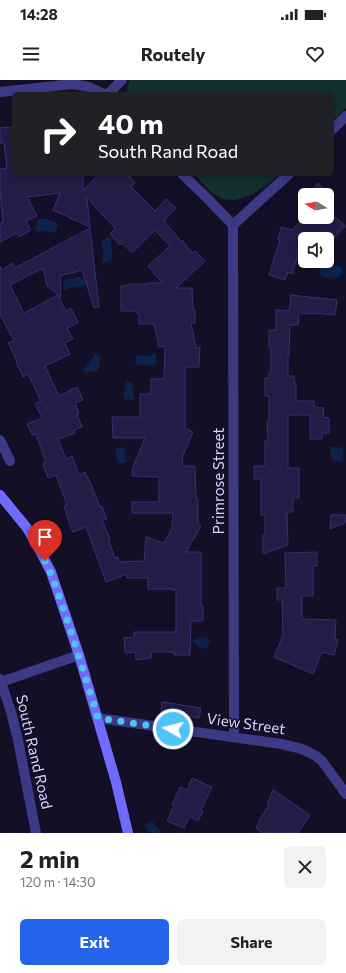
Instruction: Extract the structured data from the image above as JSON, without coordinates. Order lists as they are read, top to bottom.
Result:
{
  "streets": {
    "street": ["Primrose Street", "View Street", "South Rand Road"]
  },
  "crossings": [
    ["Primrose Street", "View Street"]
  ],
  "north": "left",
  "page": {
    "status": "14:28",
    "header": "Routely",
    "turn": ["40 m", "South Rand Road"],
    "heading": ["2 min", "120 m · 14:30"],
    "buttons": ["Exit", "Share"]
  }
}
